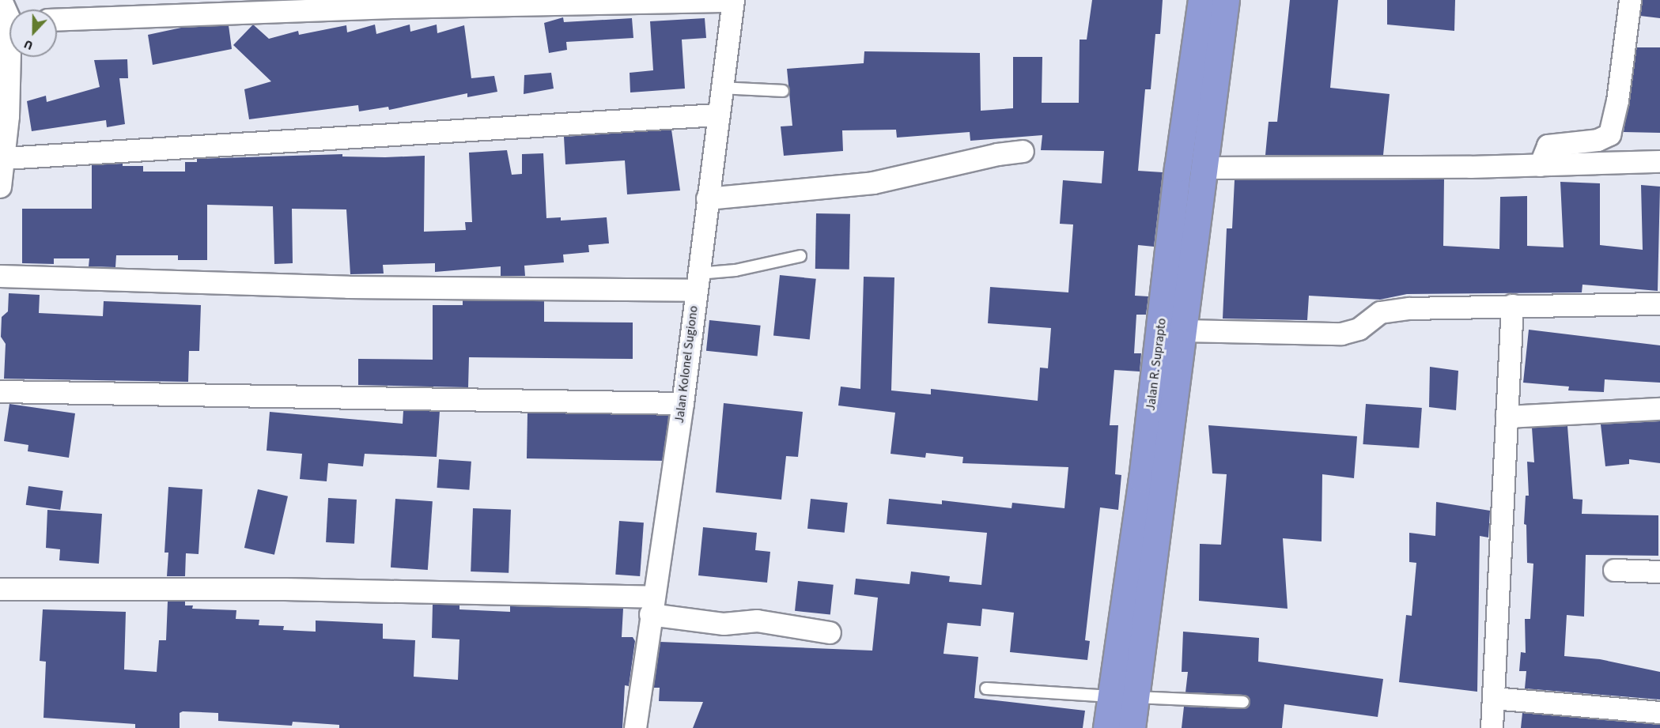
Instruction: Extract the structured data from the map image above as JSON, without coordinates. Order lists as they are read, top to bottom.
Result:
{
  "streets": {
    "highway": ["Jalan R. Suprapto"],
    "street": ["Jalan Kolonel Sugiono"]
  },
  "north": "bottom"
}
